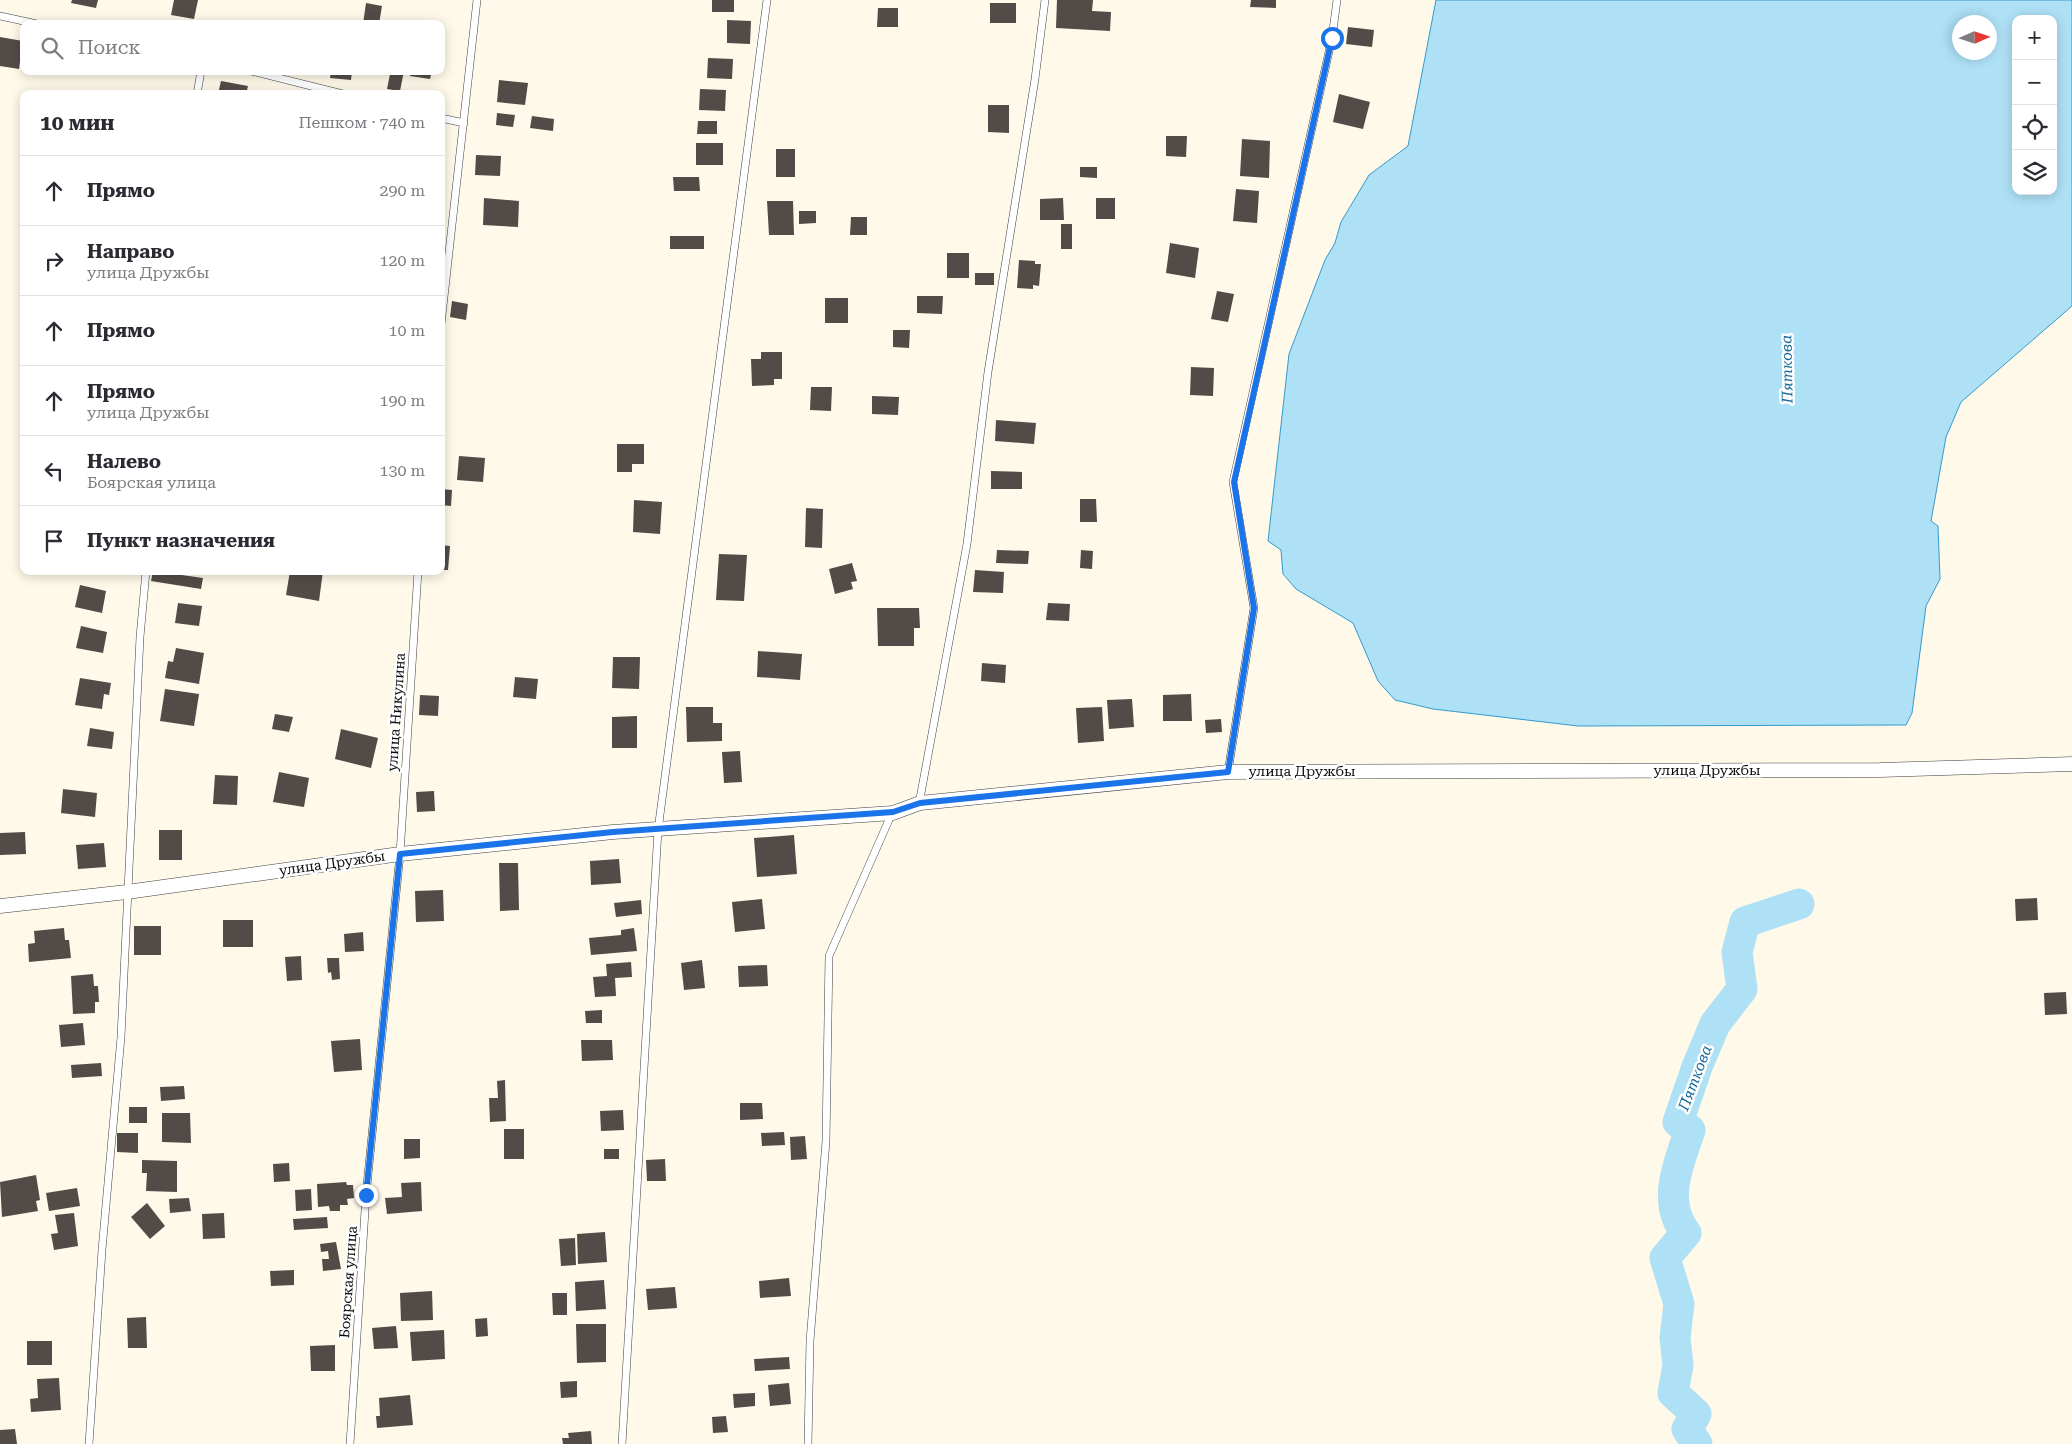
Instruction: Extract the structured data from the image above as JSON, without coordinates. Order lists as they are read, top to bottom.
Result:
{
  "streets": {
    "street": ["улица Дружбы"],
    "lane": ["улица Никулина", "Боярская улица"]
  },
  "crossings": [
    ["улица Никулина", "улица Дружбы"],
    ["улица Никулина", "Боярская улица"],
    ["улица Дружбы", "Боярская улица"]
  ],
  "water": ["Пяткова"],
  "north": "right",
  "page": {
    "map_buttons": ["+", "−"],
    "search": "Поиск",
    "heading": ["10 мин", "Пешком · 740 m"],
    "list": [
      ["Прямо", "290 m"],
      ["Направо", "улица Дружбы", "120 m"],
      ["Прямо", "10 m"],
      ["Прямо", "улица Дружбы", "190 m"],
      ["Налево", "Боярская улица", "130 m"],
      "Пункт назначения"
    ]
  }
}
